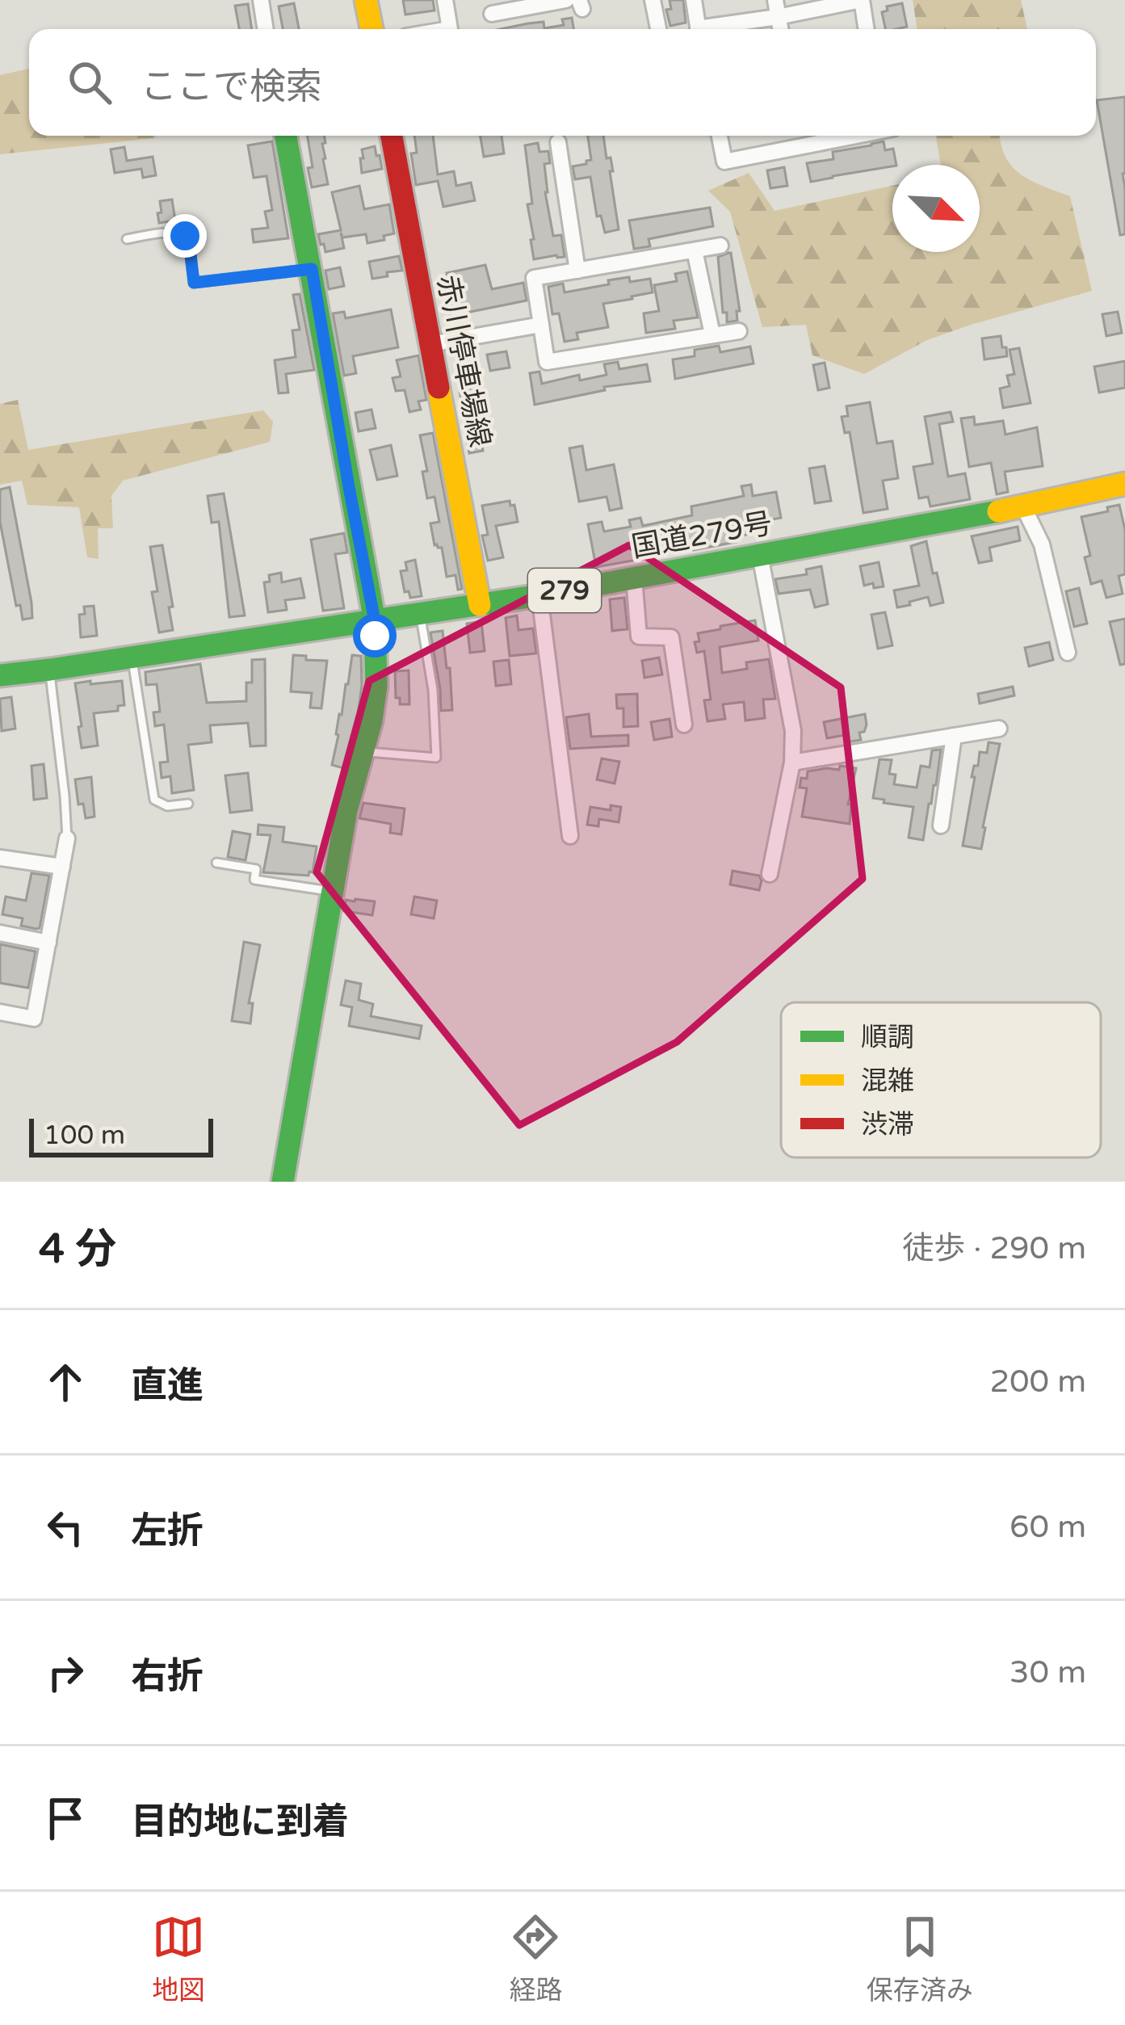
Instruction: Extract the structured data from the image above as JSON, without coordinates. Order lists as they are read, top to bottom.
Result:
{
  "streets": {
    "main road": ["赤川停車場線", "国道279号", "279"]
  },
  "crossings": [
    ["赤川停車場線", "国道279号"]
  ],
  "legend": ["順調", "混雑", "渋滞"],
  "scale_bar": "100 m",
  "north": "bottom right",
  "page": {
    "search": "ここで検索",
    "scale": "100 m",
    "heading": ["4 分", "徒歩 · 290 m"],
    "list": [
      ["直進", "200 m"],
      ["左折", "60 m"],
      ["右折", "30 m"],
      "目的地に到着"
    ],
    "nav": ["地図", "経路", "保存済み"]
  }
}
